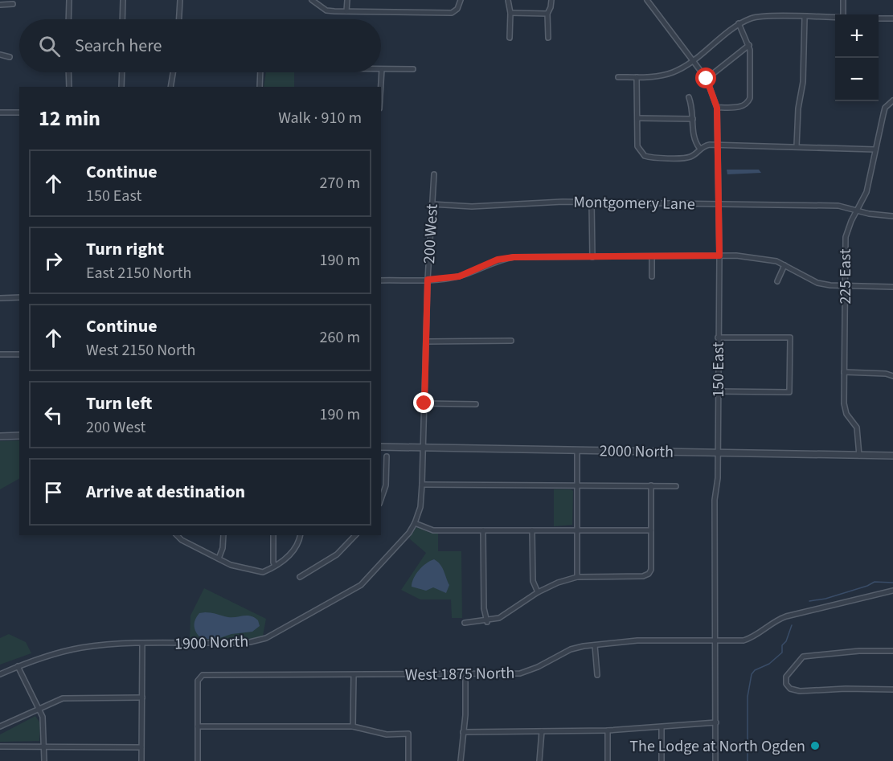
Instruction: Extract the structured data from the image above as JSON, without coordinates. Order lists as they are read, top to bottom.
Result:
{
  "streets": {
    "street": [
      "Montgomery Lane",
      "200 West",
      "225 East",
      "150 East",
      "2000 North",
      "1900 North",
      "West 1875 North"
    ]
  },
  "crossings": [
    ["Montgomery Lane", "200 West"],
    ["Montgomery Lane", "225 East"],
    ["Montgomery Lane", "150 East"],
    ["200 West", "2000 North"],
    ["200 West", "1900 North"],
    ["225 East", "2000 North"],
    ["150 East", "2000 North"],
    ["150 East", "West 1875 North"]
  ],
  "places": ["The Lodge at North Ogden"],
  "page": {
    "map_buttons": ["+", "−"],
    "search": "Search here",
    "heading": ["12 min", "Walk · 910 m"],
    "list": [
      ["Continue", "150 East", "270 m"],
      ["Turn right", "East 2150 North", "190 m"],
      ["Continue", "West 2150 North", "260 m"],
      ["Turn left", "200 West", "190 m"],
      "Arrive at destination"
    ]
  }
}
